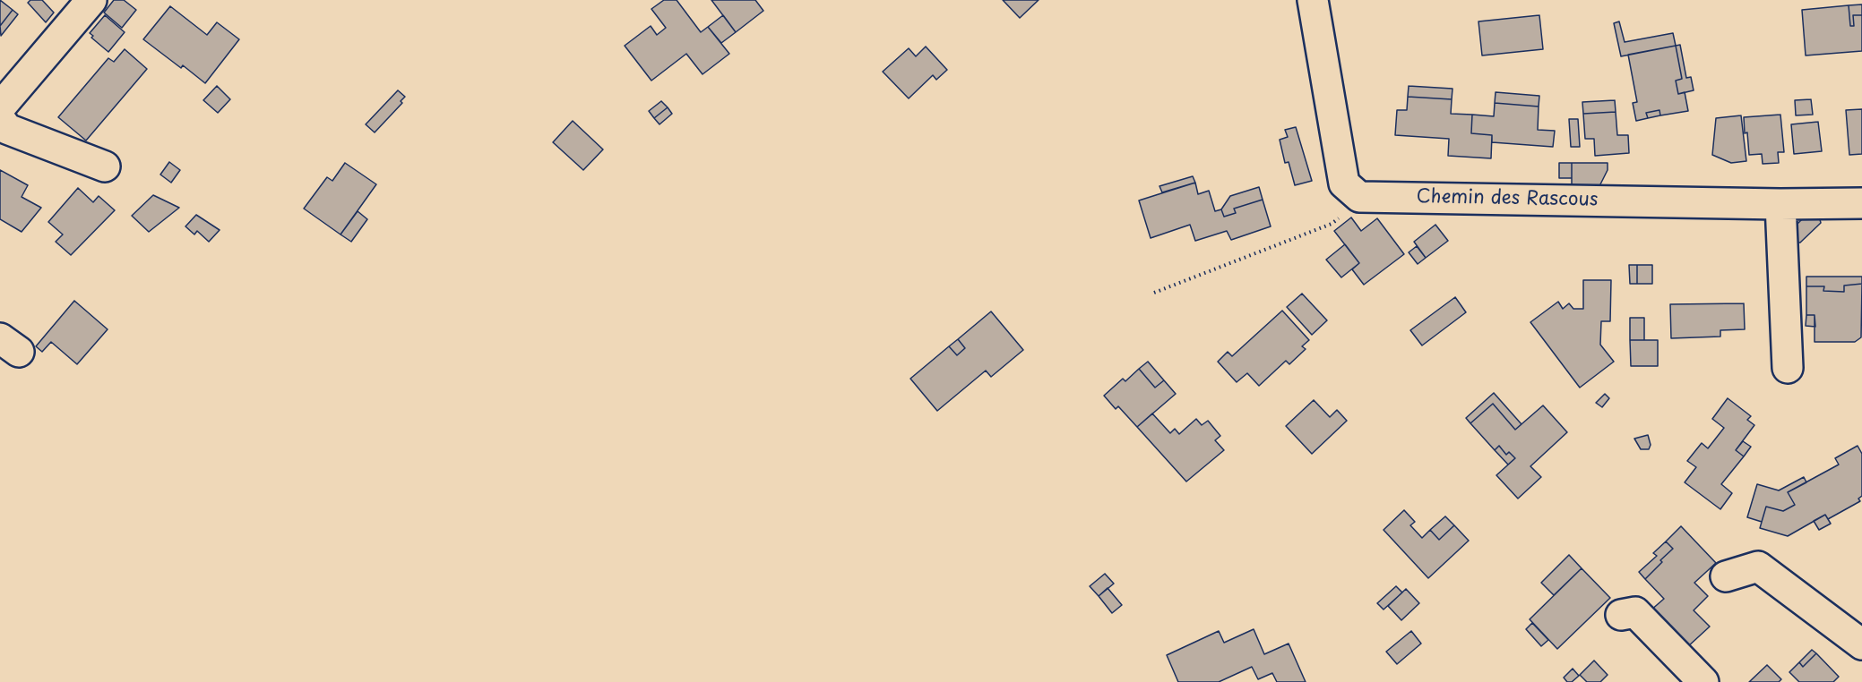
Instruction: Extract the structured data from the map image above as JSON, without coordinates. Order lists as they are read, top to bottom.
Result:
{
  "streets": {
    "street": ["Chemin des Rascous"]
  }
}
